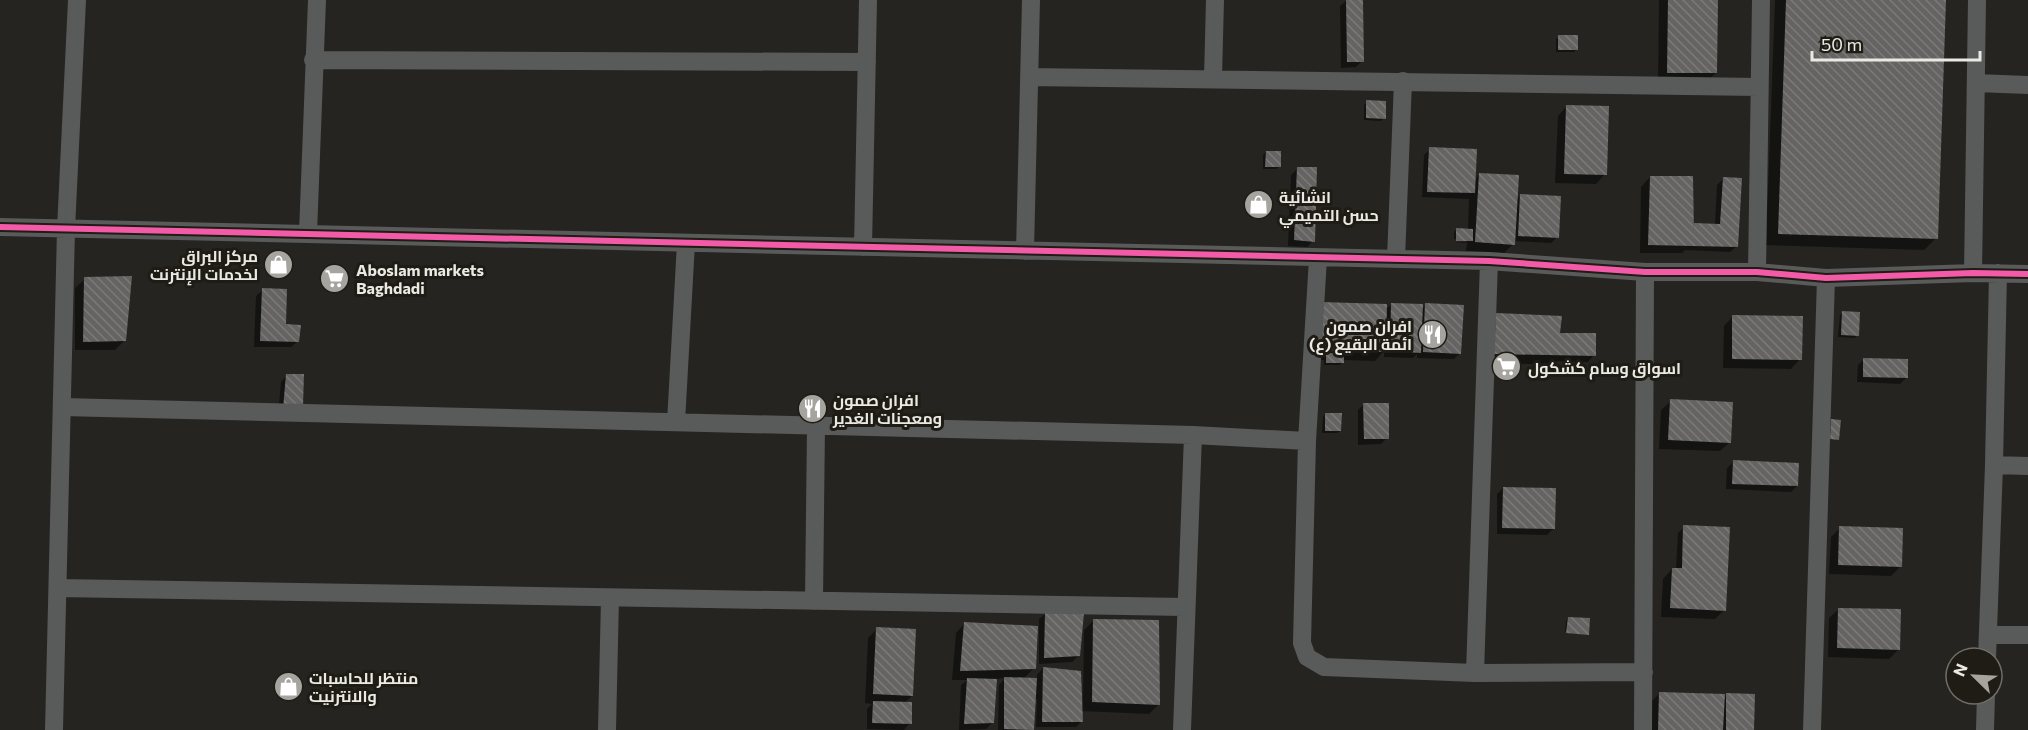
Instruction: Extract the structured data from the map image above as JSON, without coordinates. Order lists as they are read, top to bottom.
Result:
{
  "places": {
    "shop": ["انشائية حسن التميمي", "مركز البراق لخدمات الإنترنت", "منتظر للحاسبات والانترنيت"],
    "supermarket": ["Aboslam markets Baghdadi", "اسواق وسام كشكول"],
    "restaurant": ["افران صمون ائمة البقيع (ع)", "افران صمون ومعجنات الغدير"]
  },
  "scale_bar": "50 m",
  "north": "top left"
}
